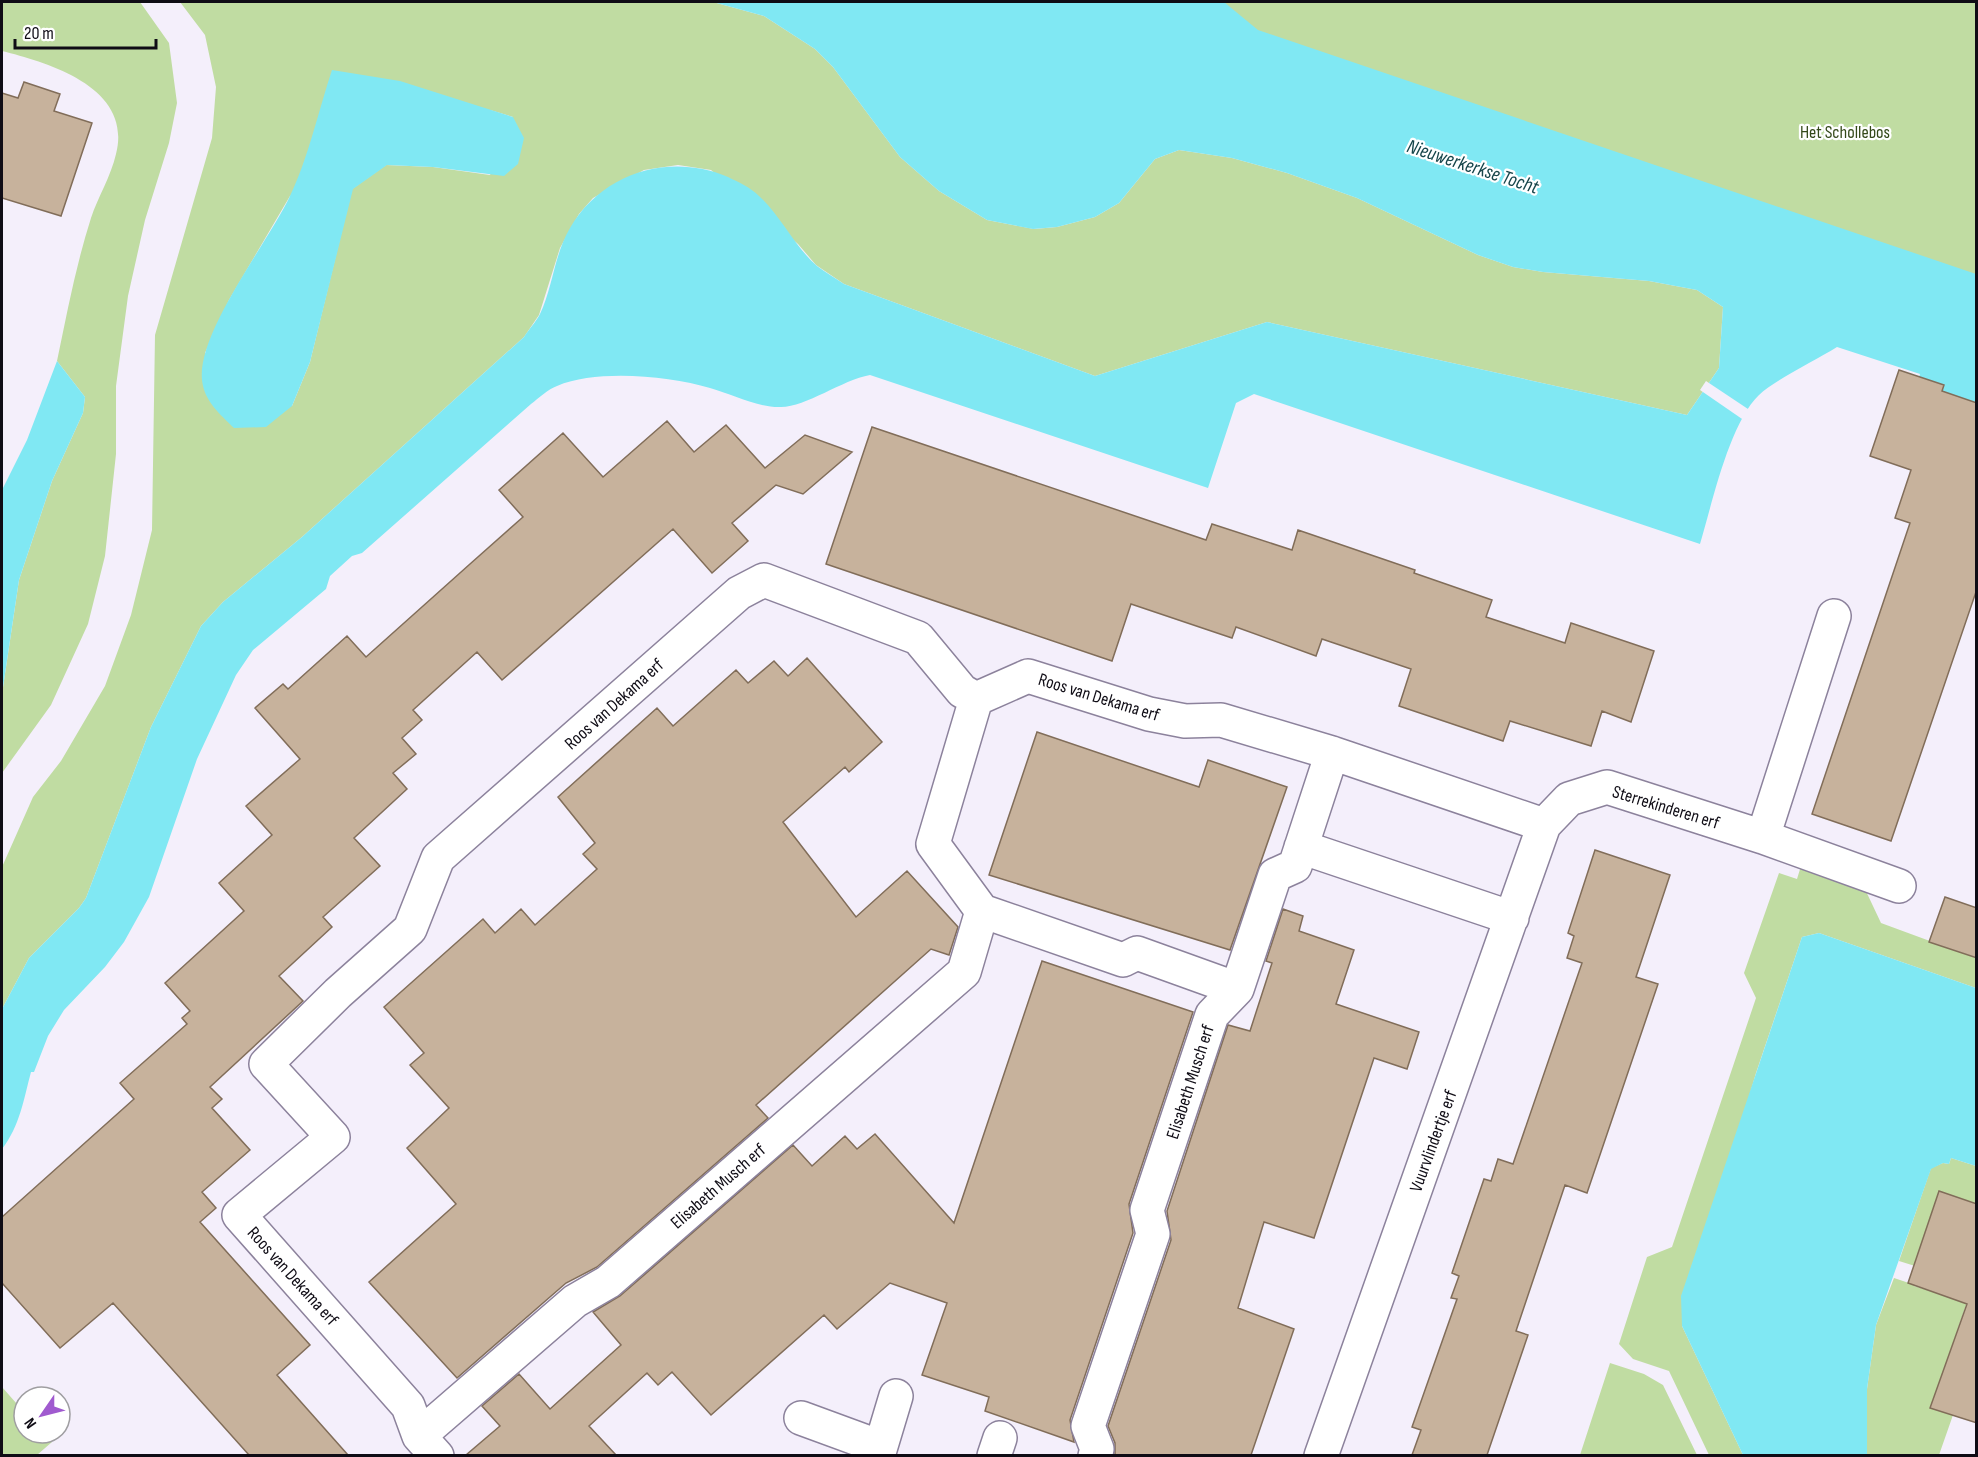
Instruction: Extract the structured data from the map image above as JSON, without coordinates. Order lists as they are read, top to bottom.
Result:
{
  "streets": {
    "street": [
      "Roos van Dekama erf",
      "Sterrekinderen erf",
      "Elisabeth Musch erf",
      "Vuurvlindertje erf"
    ]
  },
  "crossings": [
    ["Roos van Dekama erf", "Sterrekinderen erf"],
    ["Roos van Dekama erf", "Elisabeth Musch erf"],
    ["Roos van Dekama erf", "Vuurvlindertje erf"],
    ["Sterrekinderen erf", "Vuurvlindertje erf"]
  ],
  "water": ["Nieuwerkerkse Tocht"],
  "parks": ["Het Schollebos"],
  "scale_bar": "20 m",
  "north": "bottom left"
}
